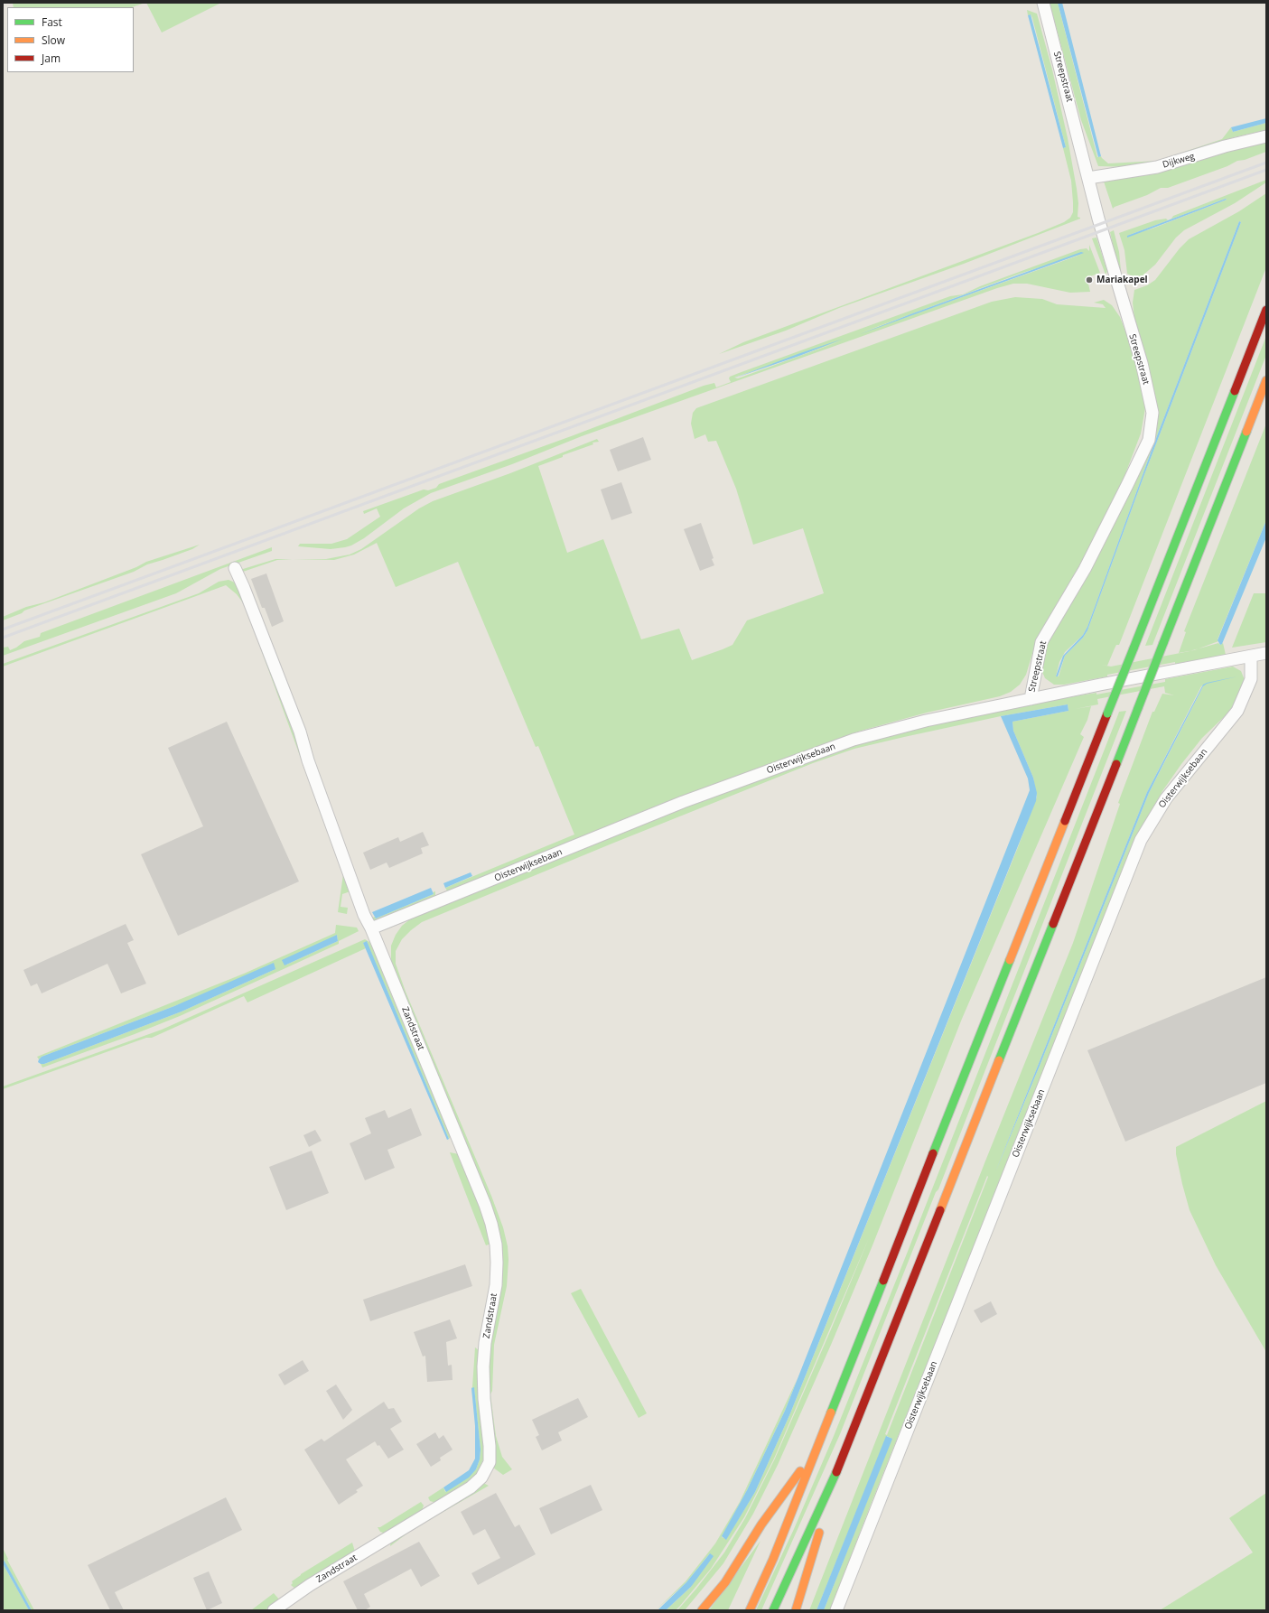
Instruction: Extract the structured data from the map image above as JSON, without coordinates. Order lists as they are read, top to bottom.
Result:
{
  "streets": {
    "street": [
      "Streepstraat",
      "Dijkweg",
      "Oisterwijksebaan",
      "Zandstraat"
    ]
  },
  "crossings": [
    ["Streepstraat", "Dijkweg"],
    ["Streepstraat", "Oisterwijksebaan"],
    ["Oisterwijksebaan", "Zandstraat"]
  ],
  "places": ["Mariakapel"],
  "legend": ["Fast", "Slow", "Jam"]
}
